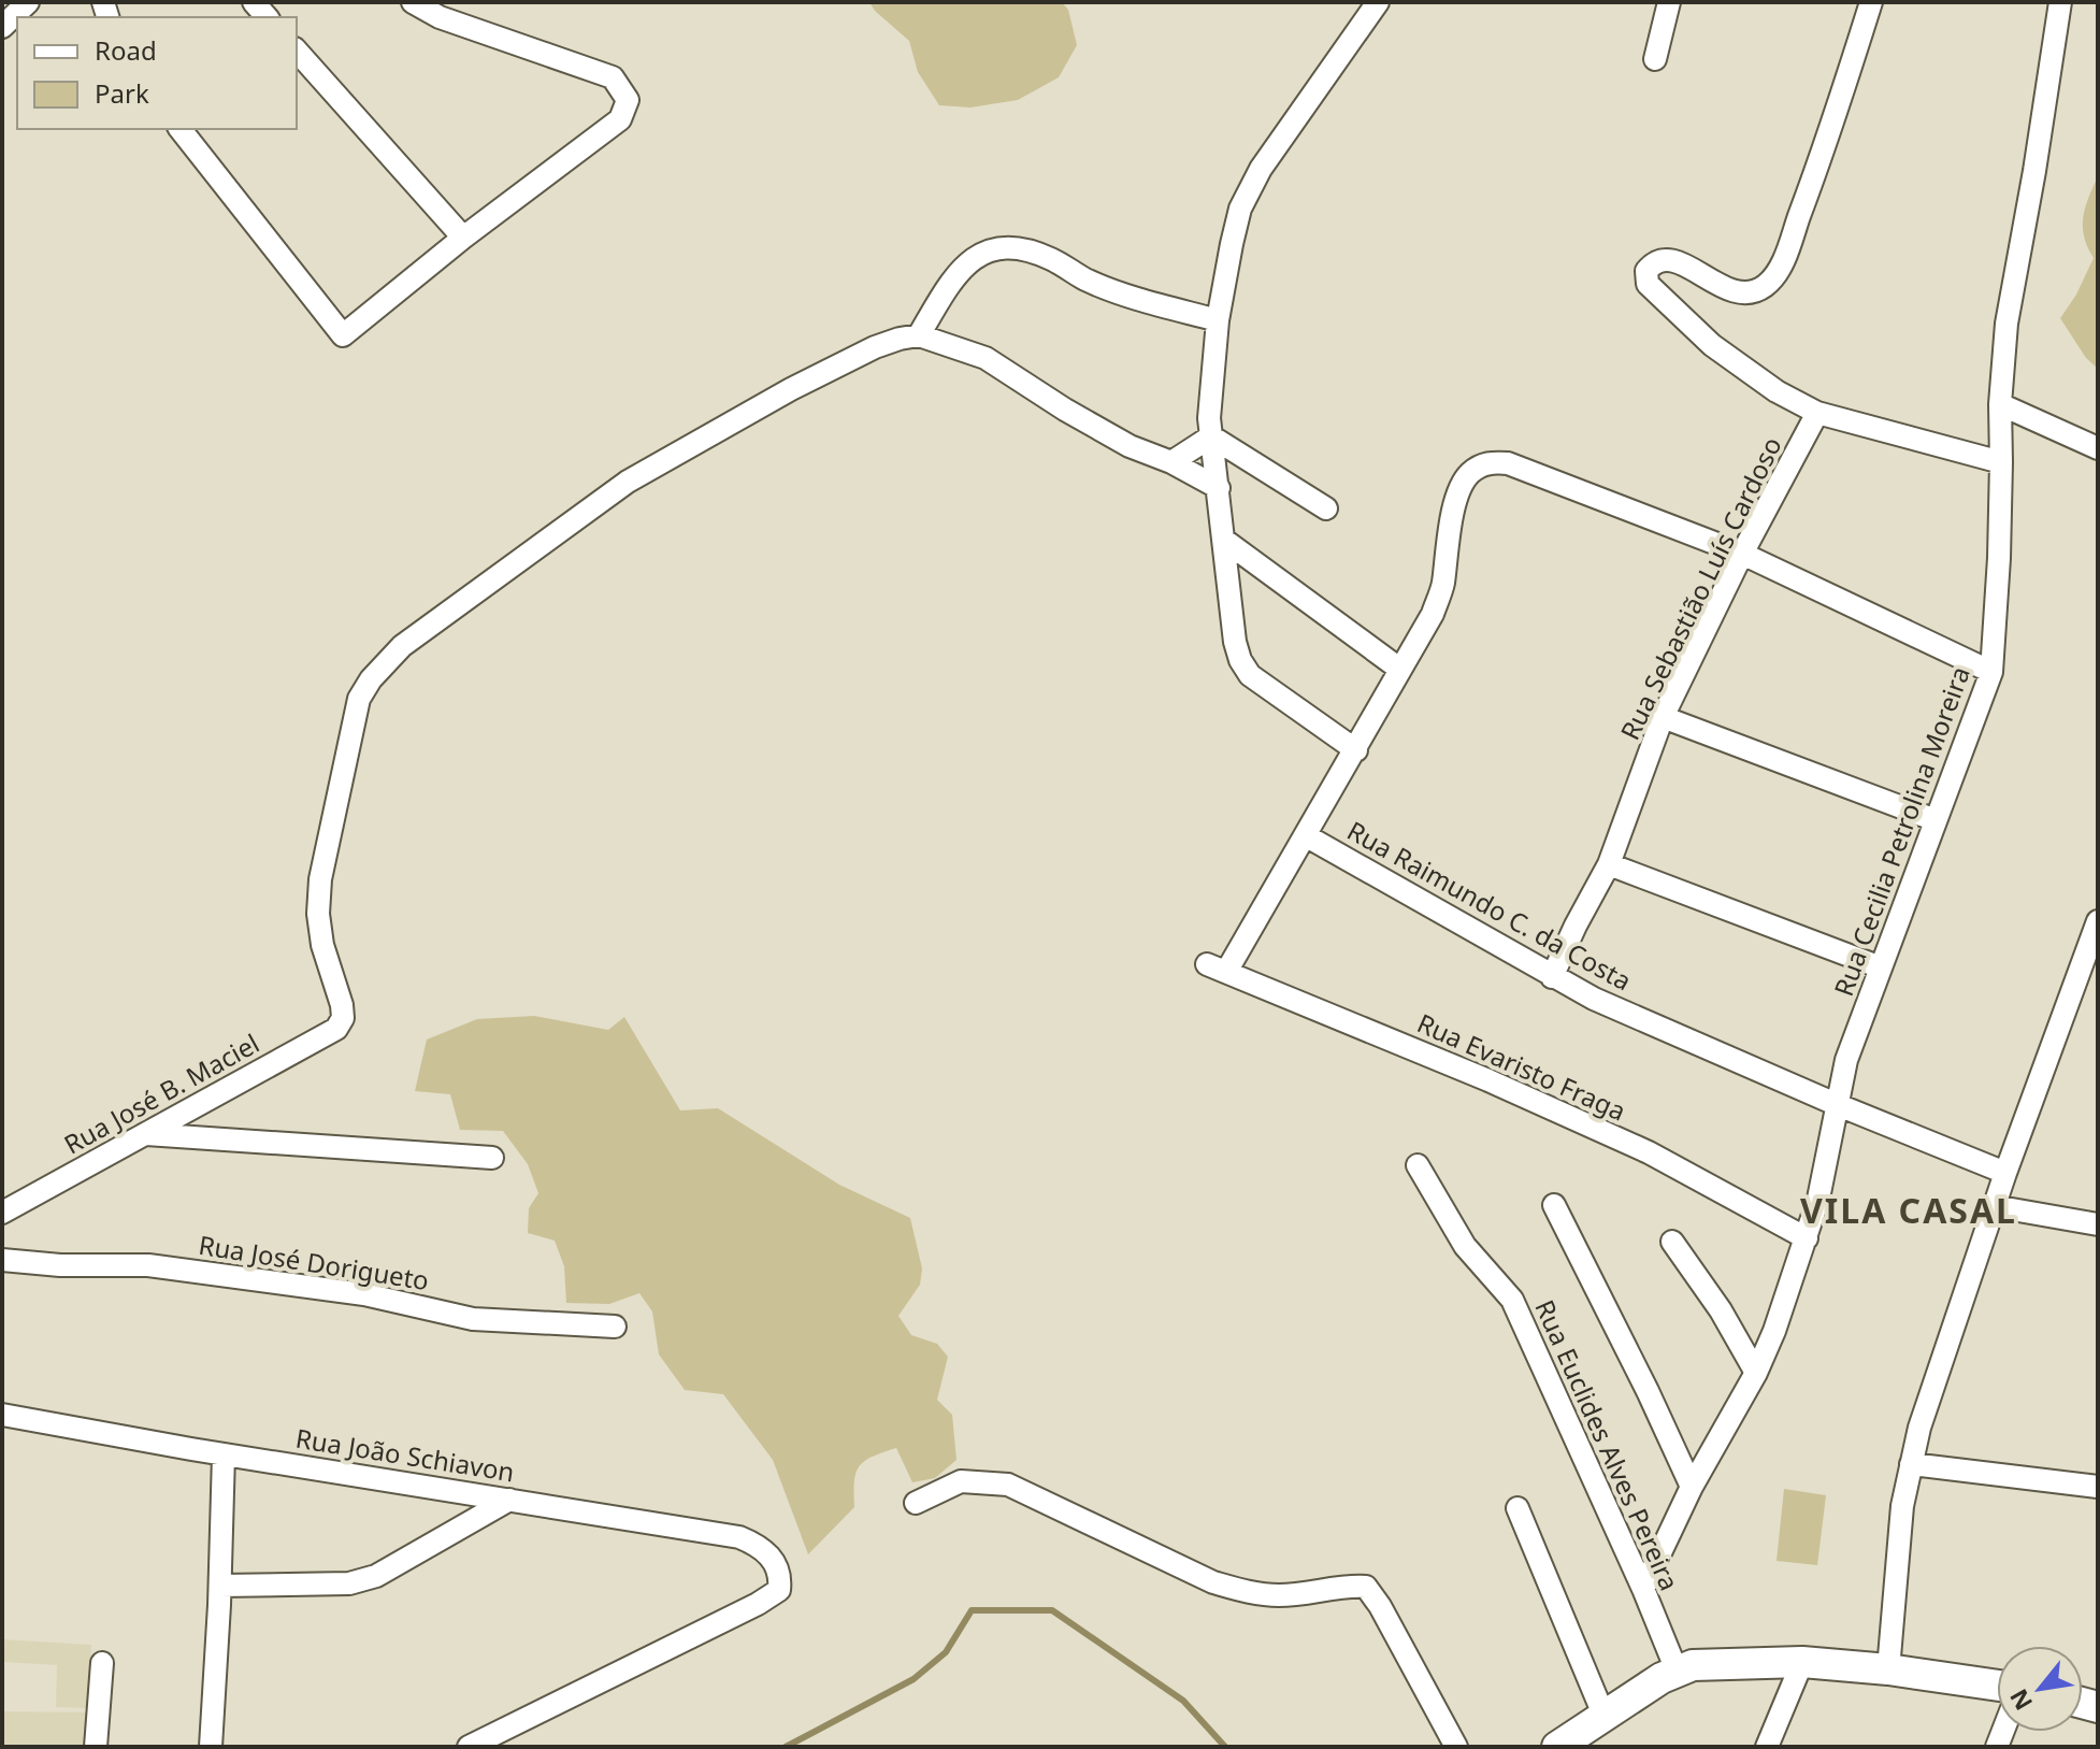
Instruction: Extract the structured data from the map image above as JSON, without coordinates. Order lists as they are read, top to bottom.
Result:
{
  "streets": {
    "street": [
      "Rua Sebastião Luís Cardoso",
      "Rua Cecilia Petrolina Moreira",
      "Rua Raimundo C. da Costa",
      "Rua Evaristo Fraga",
      "Rua José B. Maciel",
      "Rua José Dorigueto",
      "Rua Euclides Alves Pereira",
      "Rua João Schiavon"
    ]
  },
  "crossings": [
    ["Rua Sebastião Luís Cardoso", "Rua Raimundo C. da Costa"],
    ["Rua Cecilia Petrolina Moreira", "Rua Raimundo C. da Costa"],
    ["Rua Cecilia Petrolina Moreira", "Rua Evaristo Fraga"],
    ["Rua Cecilia Petrolina Moreira", "Rua Euclides Alves Pereira"],
    ["Rua Raimundo C. da Costa", "Rua Evaristo Fraga"]
  ],
  "districts": ["VILA CASAL"],
  "legend": ["Road", "Park"],
  "north": "bottom left"
}
